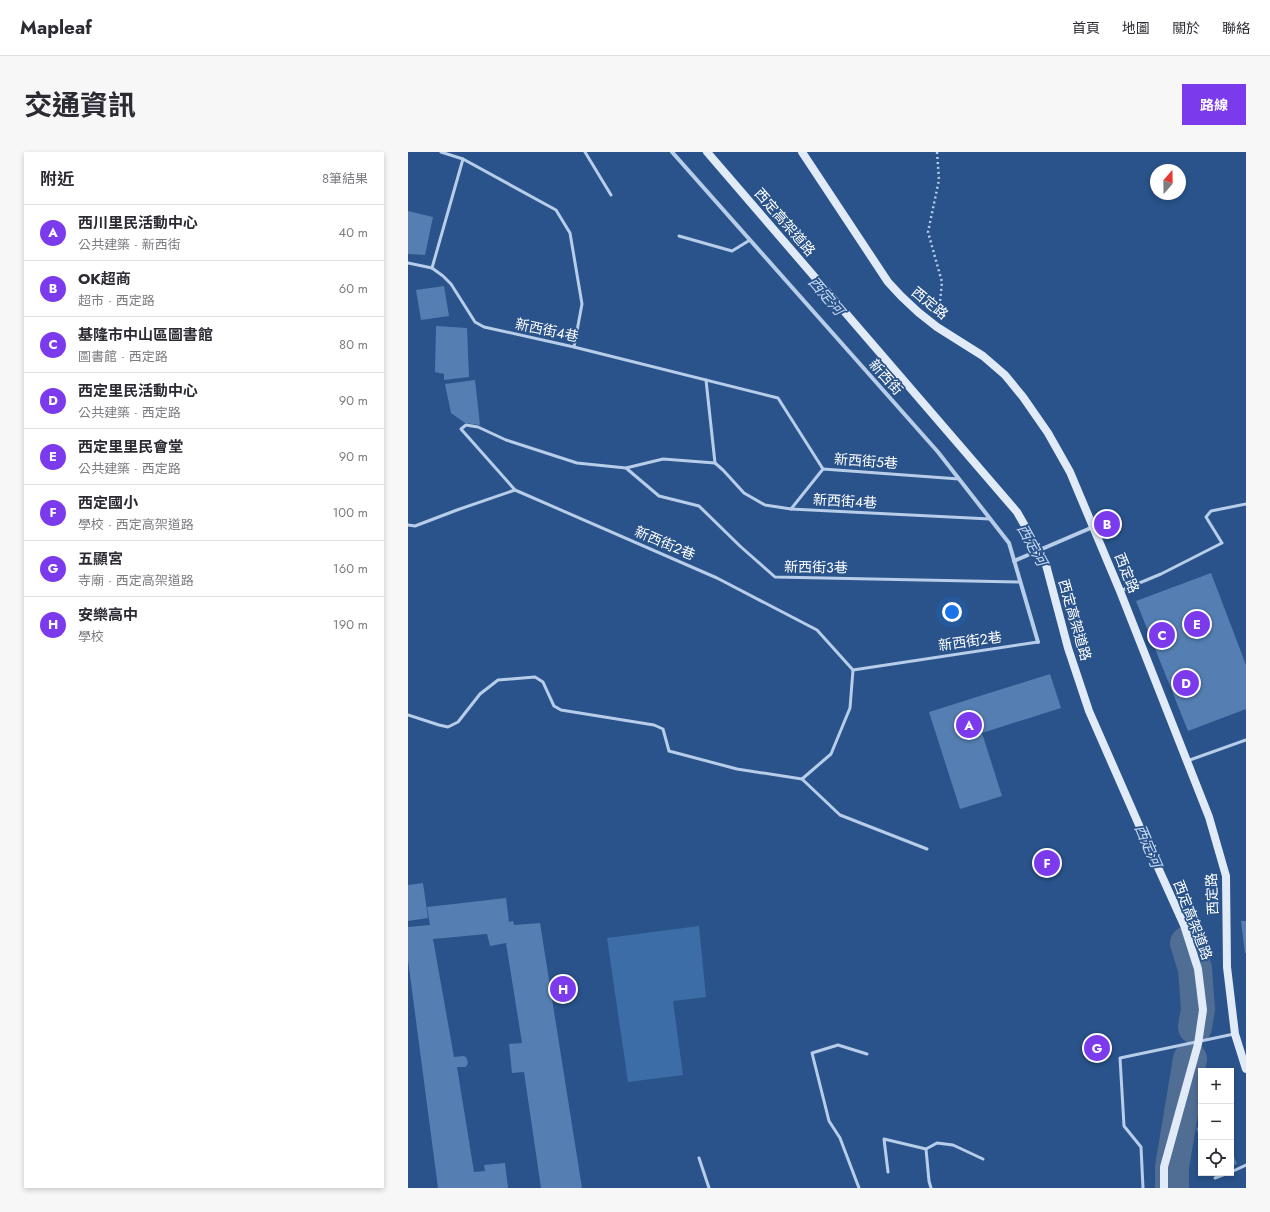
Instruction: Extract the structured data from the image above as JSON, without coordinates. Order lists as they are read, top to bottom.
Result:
{
  "streets": {
    "street": ["西定高架道路", "西定路", "新西街"],
    "lane": [
      "新西街4巷",
      "新西街5巷",
      "新西街2巷",
      "新西街3巷"
    ]
  },
  "crossings": [
    ["新西街4巷", "新西街"],
    ["新西街4巷", "新西街5巷"],
    ["新西街", "新西街5巷"],
    ["新西街", "新西街2巷"],
    ["新西街", "新西街3巷"],
    ["新西街2巷", "新西街3巷"]
  ],
  "water": ["西定河"],
  "north": "top",
  "page": {
    "header": "Mapleaf",
    "nav": [
      "首頁",
      "地圖",
      "關於",
      "聯絡"
    ],
    "title": "交通資訊",
    "buttons": "路線",
    "heading": ["附近", "8筆結果"],
    "list": [
      {
        "mark": "A",
        "name": "西川里民活動中心",
        "note": "公共建築 · 新西街",
        "value": "40 m"
      },
      {
        "mark": "B",
        "name": "OK超商",
        "note": "超市 · 西定路",
        "value": "60 m"
      },
      {
        "mark": "C",
        "name": "基隆市中山區圖書館",
        "note": "圖書館 · 西定路",
        "value": "80 m"
      },
      {
        "mark": "D",
        "name": "西定里民活動中心",
        "note": "公共建築 · 西定路",
        "value": "90 m"
      },
      {
        "mark": "E",
        "name": "西定里里民會堂",
        "note": "公共建築 · 西定路",
        "value": "90 m"
      },
      {
        "mark": "F",
        "name": "西定國小",
        "note": "學校 · 西定高架道路",
        "value": "100 m"
      },
      {
        "mark": "G",
        "name": "五顯宮",
        "note": "寺廟 · 西定高架道路",
        "value": "160 m"
      },
      {
        "mark": "H",
        "name": "安樂高中",
        "note": "學校",
        "value": "190 m"
      }
    ],
    "pins": [
      "B",
      "E",
      "C",
      "D",
      "A",
      "F",
      "H",
      "G"
    ],
    "map_buttons": ["+", "−"]
  }
}
